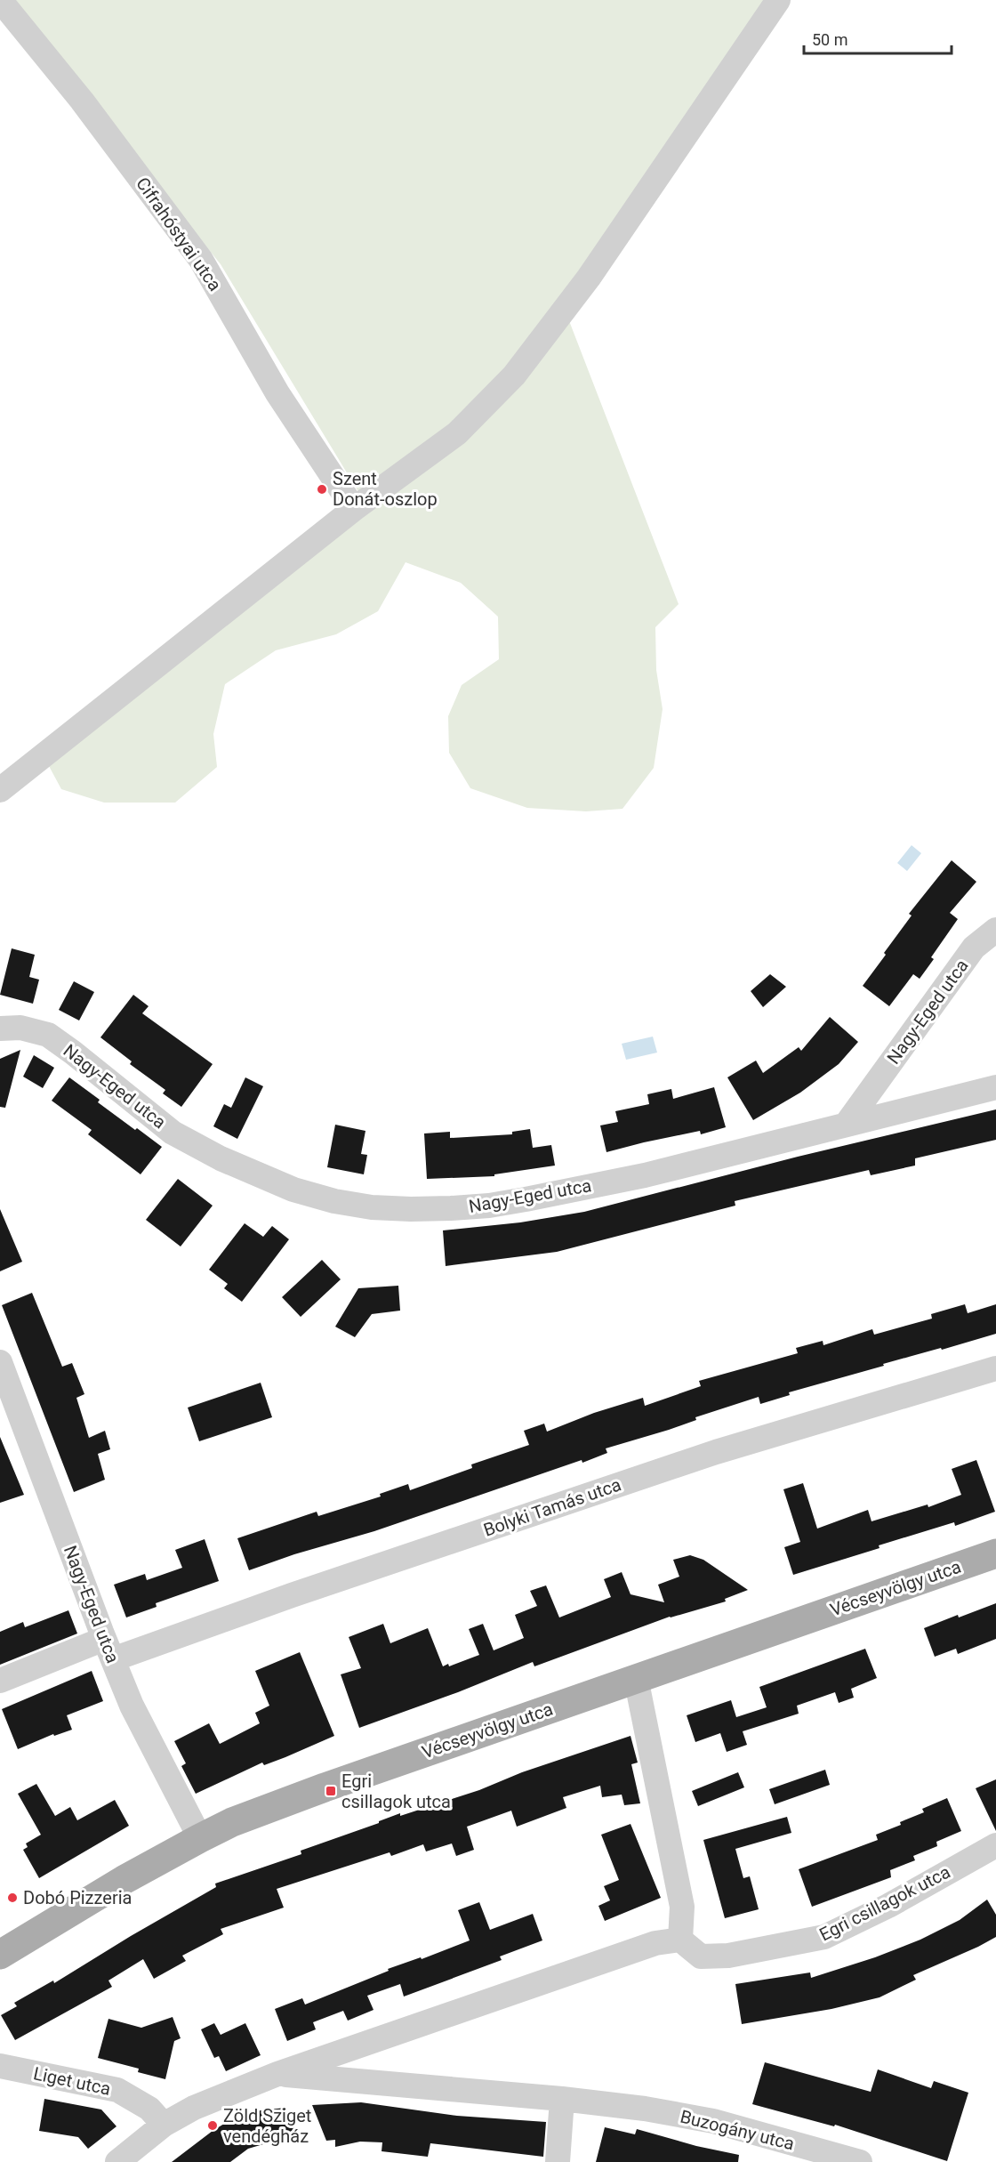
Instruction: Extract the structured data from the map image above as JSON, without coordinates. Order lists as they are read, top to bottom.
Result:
{
  "streets": {
    "main road": ["Vécseyvölgy utca"],
    "street": [
      "Cifrahóstyai utca",
      "Nagy-Eged utca",
      "Bolyki Tamás utca",
      "Egri csillagok utca",
      "Liget utca",
      "Buzogány utca"
    ]
  },
  "crossings": [
    ["Nagy-Eged utca", "Bolyki Tamás utca"],
    ["Nagy-Eged utca", "Vécseyvölgy utca"]
  ],
  "places": {
    "other": ["Szent Donát-oszlop", "Dobó Pizzeria", "Zöld Sziget vendégház"],
    "transit": ["Egri csillagok utca"]
  },
  "scale_bar": "50 m"
}
